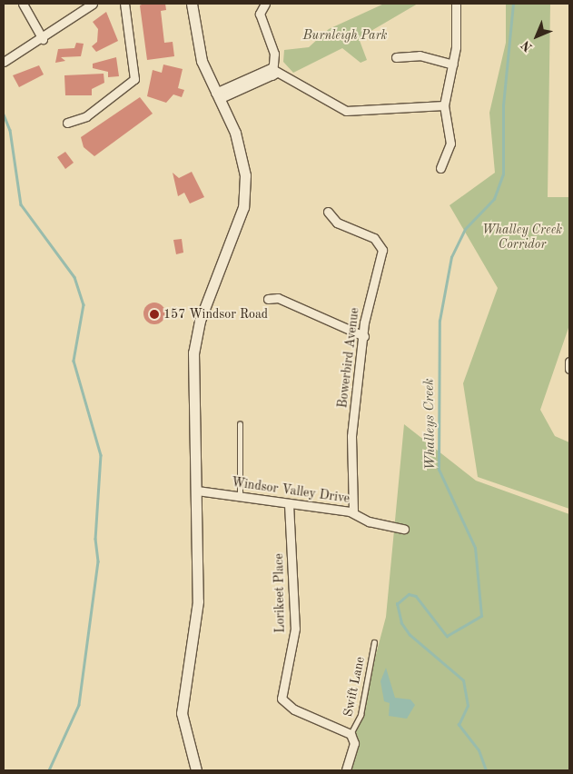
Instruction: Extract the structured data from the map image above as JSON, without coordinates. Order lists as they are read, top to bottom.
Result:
{
  "streets": {
    "street": ["Bowerbird Avenue", "Windsor Valley Drive", "Lorikeet Place"],
    "lane": ["Swift Lane"]
  },
  "crossings": [
    ["Bowerbird Avenue", "Windsor Valley Drive"],
    ["Windsor Valley Drive", "Lorikeet Place"],
    ["Lorikeet Place", "Swift Lane"]
  ],
  "water": ["Whalleys Creek"],
  "parks": ["Burnleigh Park", "Whalley Creek Corridor"],
  "places": ["157 Windsor Road"],
  "north": "bottom left"
}
